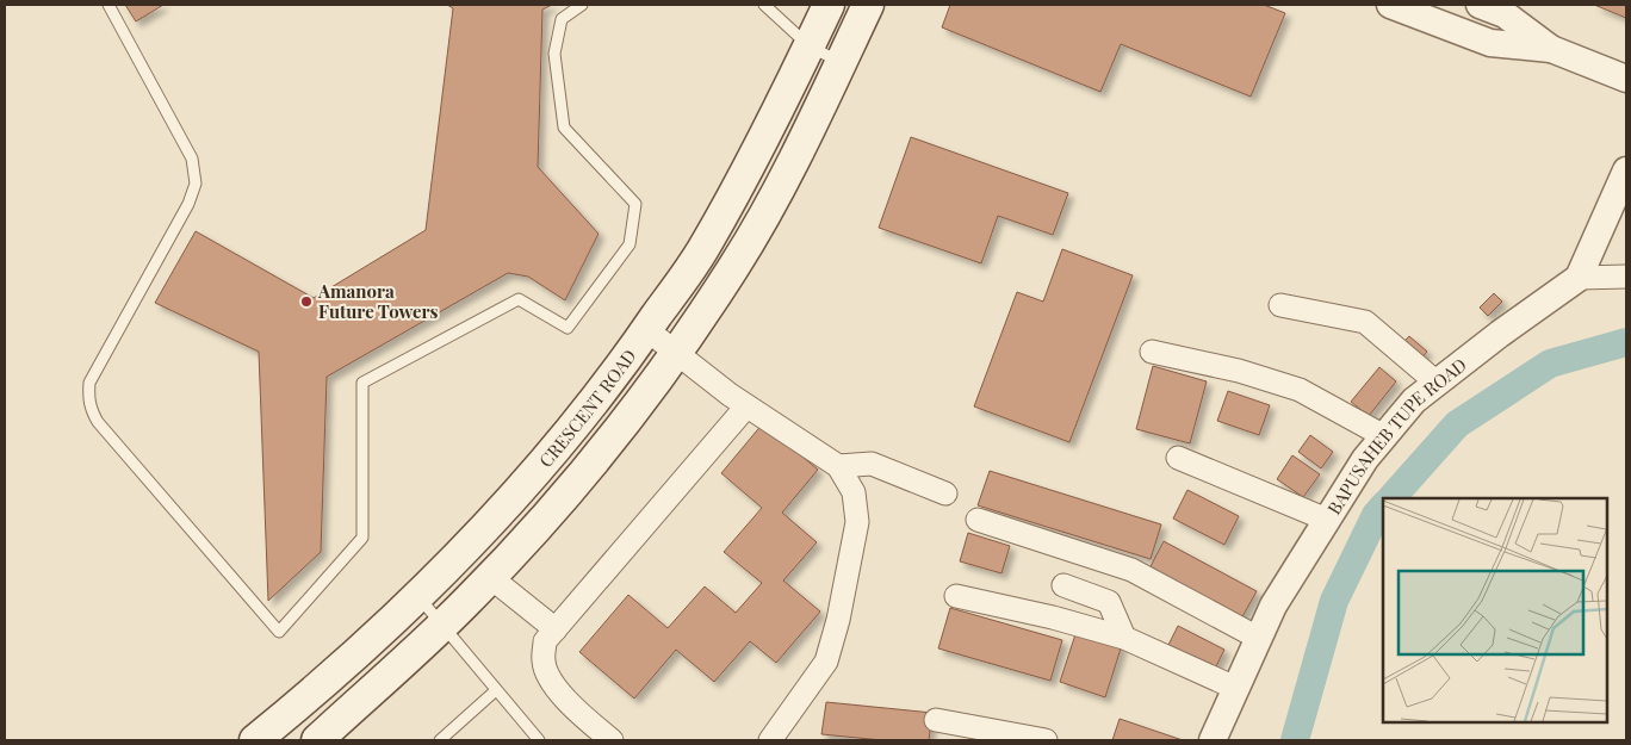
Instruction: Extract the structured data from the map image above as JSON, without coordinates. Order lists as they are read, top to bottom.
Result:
{
  "streets": {
    "main road": ["CRESCENT ROAD"],
    "street": ["BAPUSAHEB TUPE ROAD"]
  },
  "places": ["Amanora Future Towers"]
}
